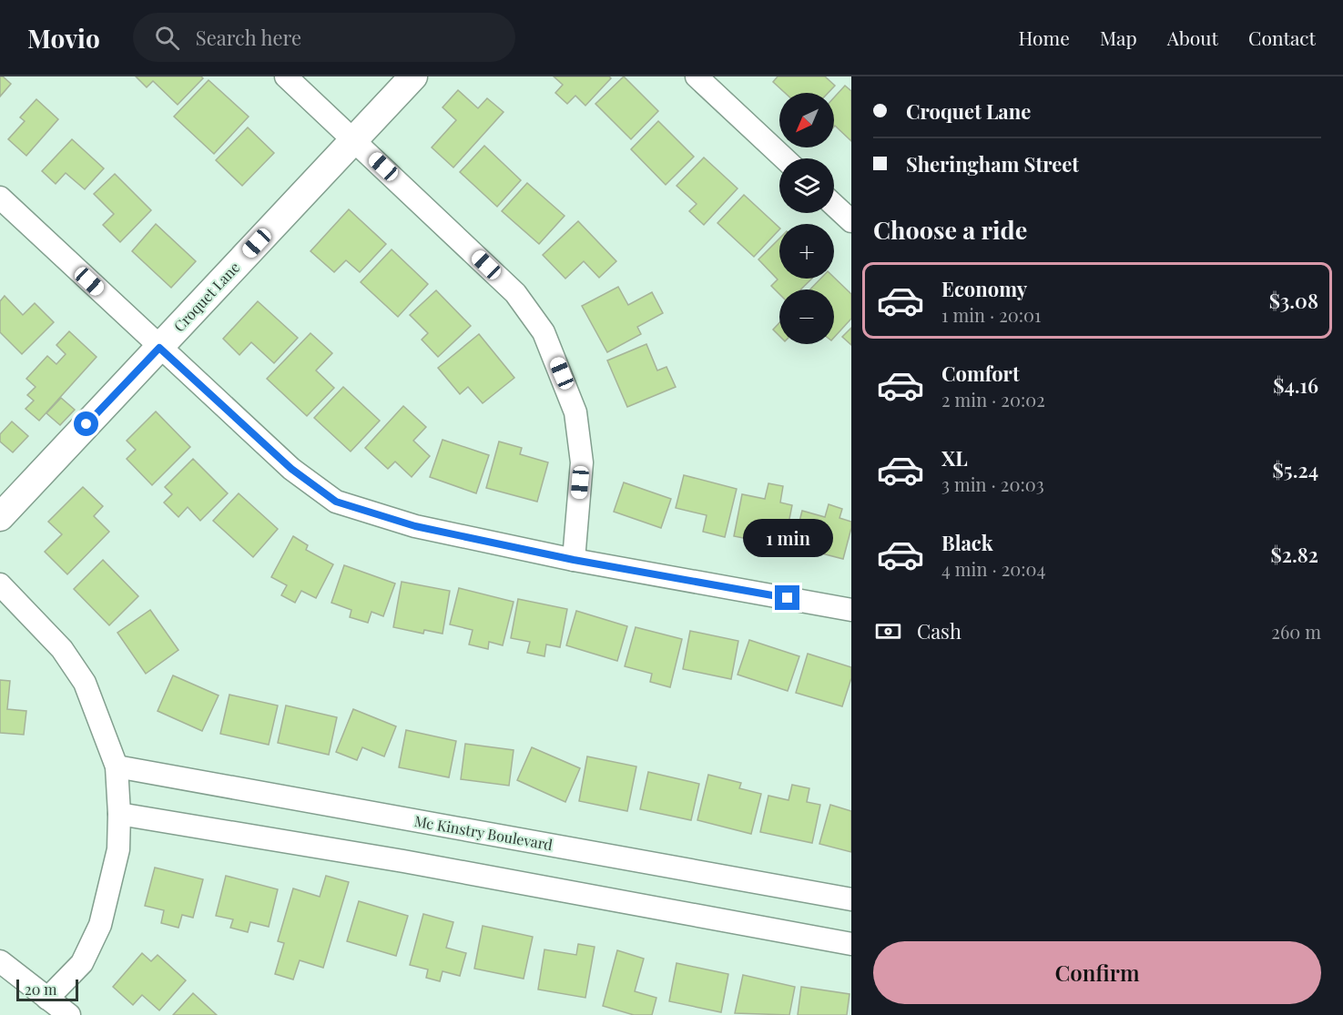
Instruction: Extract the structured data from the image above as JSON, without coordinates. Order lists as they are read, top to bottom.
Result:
{
  "streets": {
    "street": ["Croquet Lane", "Mc Kinstry Boulevard"]
  },
  "scale_bar": "20 m",
  "north": "bottom left",
  "page": {
    "header": "Movio",
    "search": "Search here",
    "nav": [
      "Home",
      "Map",
      "About",
      "Contact"
    ],
    "banner": ["Croquet Lane", "Sheringham Street"],
    "map_buttons": ["+", "−"],
    "heading": "Choose a ride",
    "list": [
      {
        "name": "Economy",
        "note": "1 min · 20:01",
        "value": "$3.08"
      },
      {
        "name": "Comfort",
        "note": "2 min · 20:02",
        "value": "$4.16"
      },
      {
        "name": "XL",
        "note": "3 min · 20:03",
        "value": "$5.24"
      },
      {
        "name": "Black",
        "note": "4 min · 20:04",
        "value": "$2.82"
      }
    ],
    "bubble": "1 min",
    "pay": ["Cash", "260 m"],
    "buttons": "Confirm",
    "scale": "20 m"
  }
}
